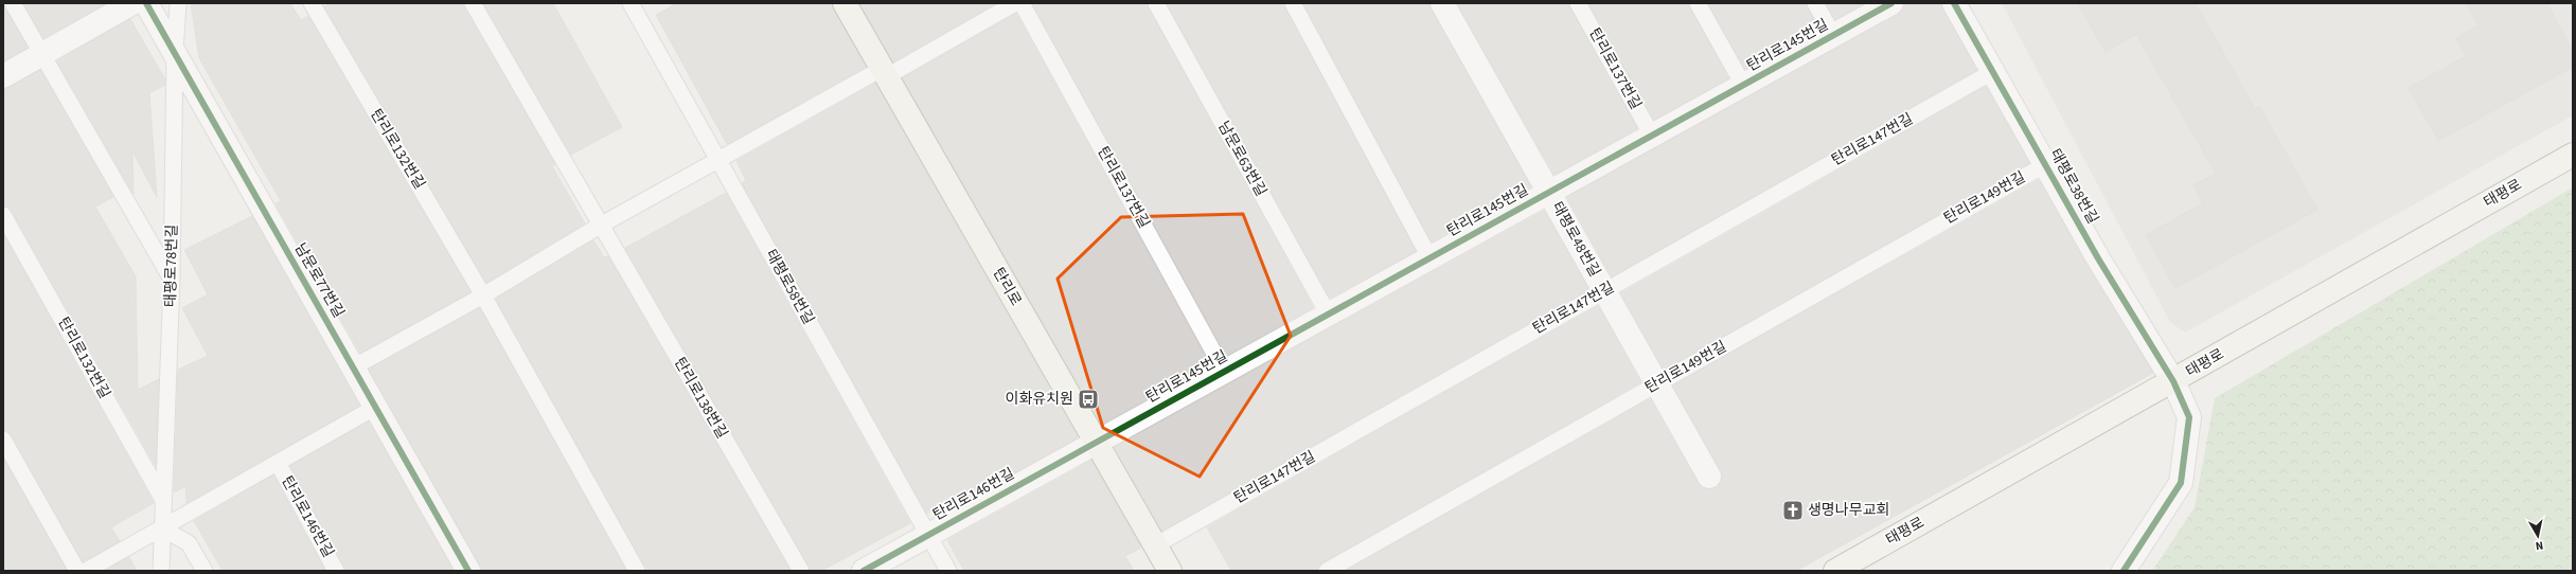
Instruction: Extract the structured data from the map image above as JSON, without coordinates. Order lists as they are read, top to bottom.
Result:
{
  "streets": {
    "main road": ["태평로", "탄리로"],
    "street": [
      "탄리로145번길",
      "태평로38번길",
      "태평로48번길",
      "남문로77번길",
      "탄리로146번길"
    ],
    "lane": [
      "탄리로137번길",
      "탄리로147번길",
      "탄리로132번길",
      "남문로63번길",
      "탄리로149번길",
      "태평로78번길",
      "태평로58번길",
      "탄리로138번길"
    ]
  },
  "crossings": [
    ["탄리로145번길", "탄리로137번길"],
    ["탄리로145번길", "남문로63번길"],
    ["탄리로145번길", "태평로48번길"],
    ["탄리로145번길", "탄리로"],
    ["탄리로145번길", "탄리로146번길"],
    ["탄리로147번길", "태평로38번길"],
    ["탄리로147번길", "태평로48번길"],
    ["탄리로147번길", "탄리로"],
    ["탄리로132번길", "태평로78번길"],
    ["태평로38번길", "태평로"],
    ["태평로38번길", "탄리로149번길"],
    ["탄리로149번길", "태평로48번길"],
    ["태평로78번길", "남문로77번길"],
    ["태평로58번길", "탄리로146번길"],
    ["탄리로", "탄리로146번길"]
  ],
  "places": {
    "bus stop": ["이화유치원"],
    "church": ["생명나무교회"]
  },
  "north": "bottom"
}
